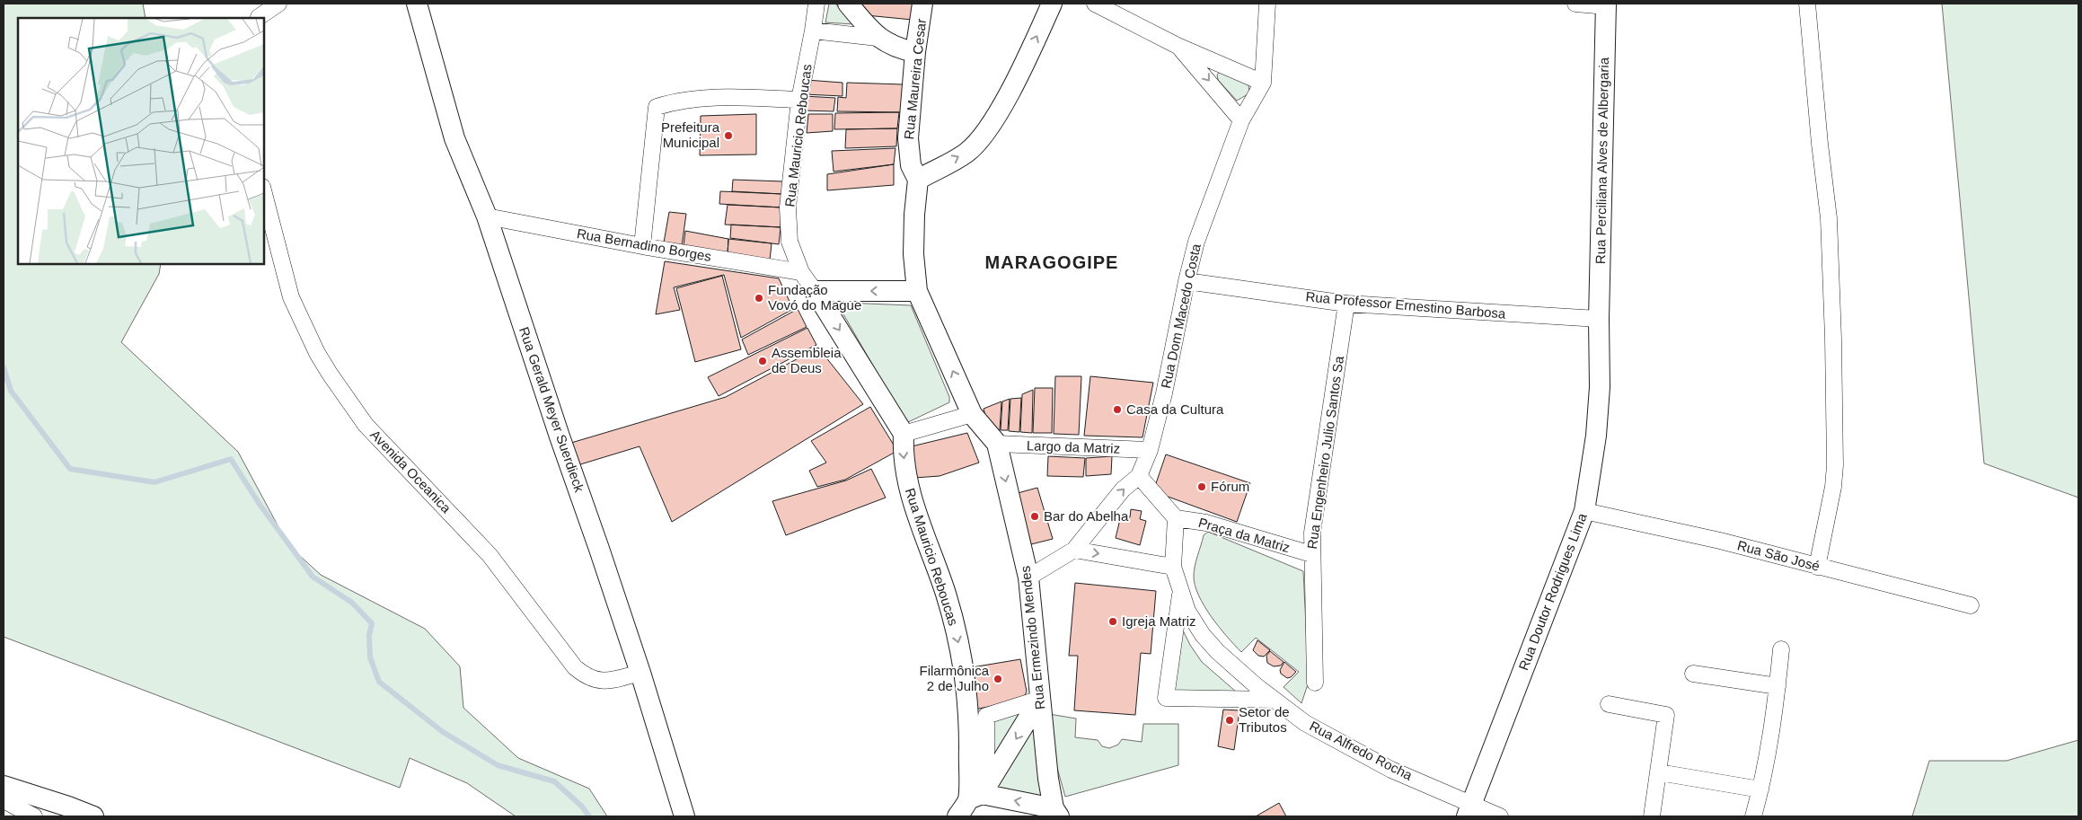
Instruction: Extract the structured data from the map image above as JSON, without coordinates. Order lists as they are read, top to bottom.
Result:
{
  "streets": {
    "street": [
      "Rua Maureira Cesar",
      "Rua Mauricio Reboucas",
      "Rua Perciliana Alves de Albergaria",
      "Rua Bernadino Borges",
      "Rua Professor Ernestino Barbosa",
      "Rua Dom Macedo Costa",
      "Rua Gerald Meyer Suerdieck",
      "Largo da Matriz",
      "Rua Engenheiro Julio Santos Sa",
      "Avenida Oceanica",
      "Praça da Matriz",
      "Rua São José",
      "Rua Doutor Rodrigues Lima",
      "Rua Ermezindo Mendes",
      "Rua Alfredo Rocha"
    ]
  },
  "crossings": [
    ["Rua Maureira Cesar", "Rua Ermezindo Mendes"],
    ["Rua Mauricio Reboucas", "Rua Bernadino Borges"],
    ["Rua Perciliana Alves de Albergaria", "Rua Professor Ernestino Barbosa"],
    ["Rua Perciliana Alves de Albergaria", "Rua Doutor Rodrigues Lima"],
    ["Rua Bernadino Borges", "Rua Gerald Meyer Suerdieck"],
    ["Rua Professor Ernestino Barbosa", "Rua Dom Macedo Costa"],
    ["Rua Professor Ernestino Barbosa", "Rua Engenheiro Julio Santos Sa"],
    ["Rua Professor Ernestino Barbosa", "Rua Doutor Rodrigues Lima"],
    ["Rua Dom Macedo Costa", "Largo da Matriz"],
    ["Rua Gerald Meyer Suerdieck", "Avenida Oceanica"],
    ["Largo da Matriz", "Rua Ermezindo Mendes"],
    ["Rua Engenheiro Julio Santos Sa", "Praça da Matriz"],
    ["Rua São José", "Rua Doutor Rodrigues Lima"],
    ["Rua Doutor Rodrigues Lima", "Rua Alfredo Rocha"]
  ],
  "one_way": ["Rua Mauricio Reboucas"],
  "districts": ["MARAGOGIPE"],
  "places": [
    "Prefeitura Municipal",
    "Fundação Vovó do Mague",
    "Assembleia de Deus",
    "Casa da Cultura",
    "Fórum",
    "Bar do Abelha",
    "Igreja Matriz",
    "Filarmônica 2 de Julho",
    "Setor de Tributos"
  ]
}
